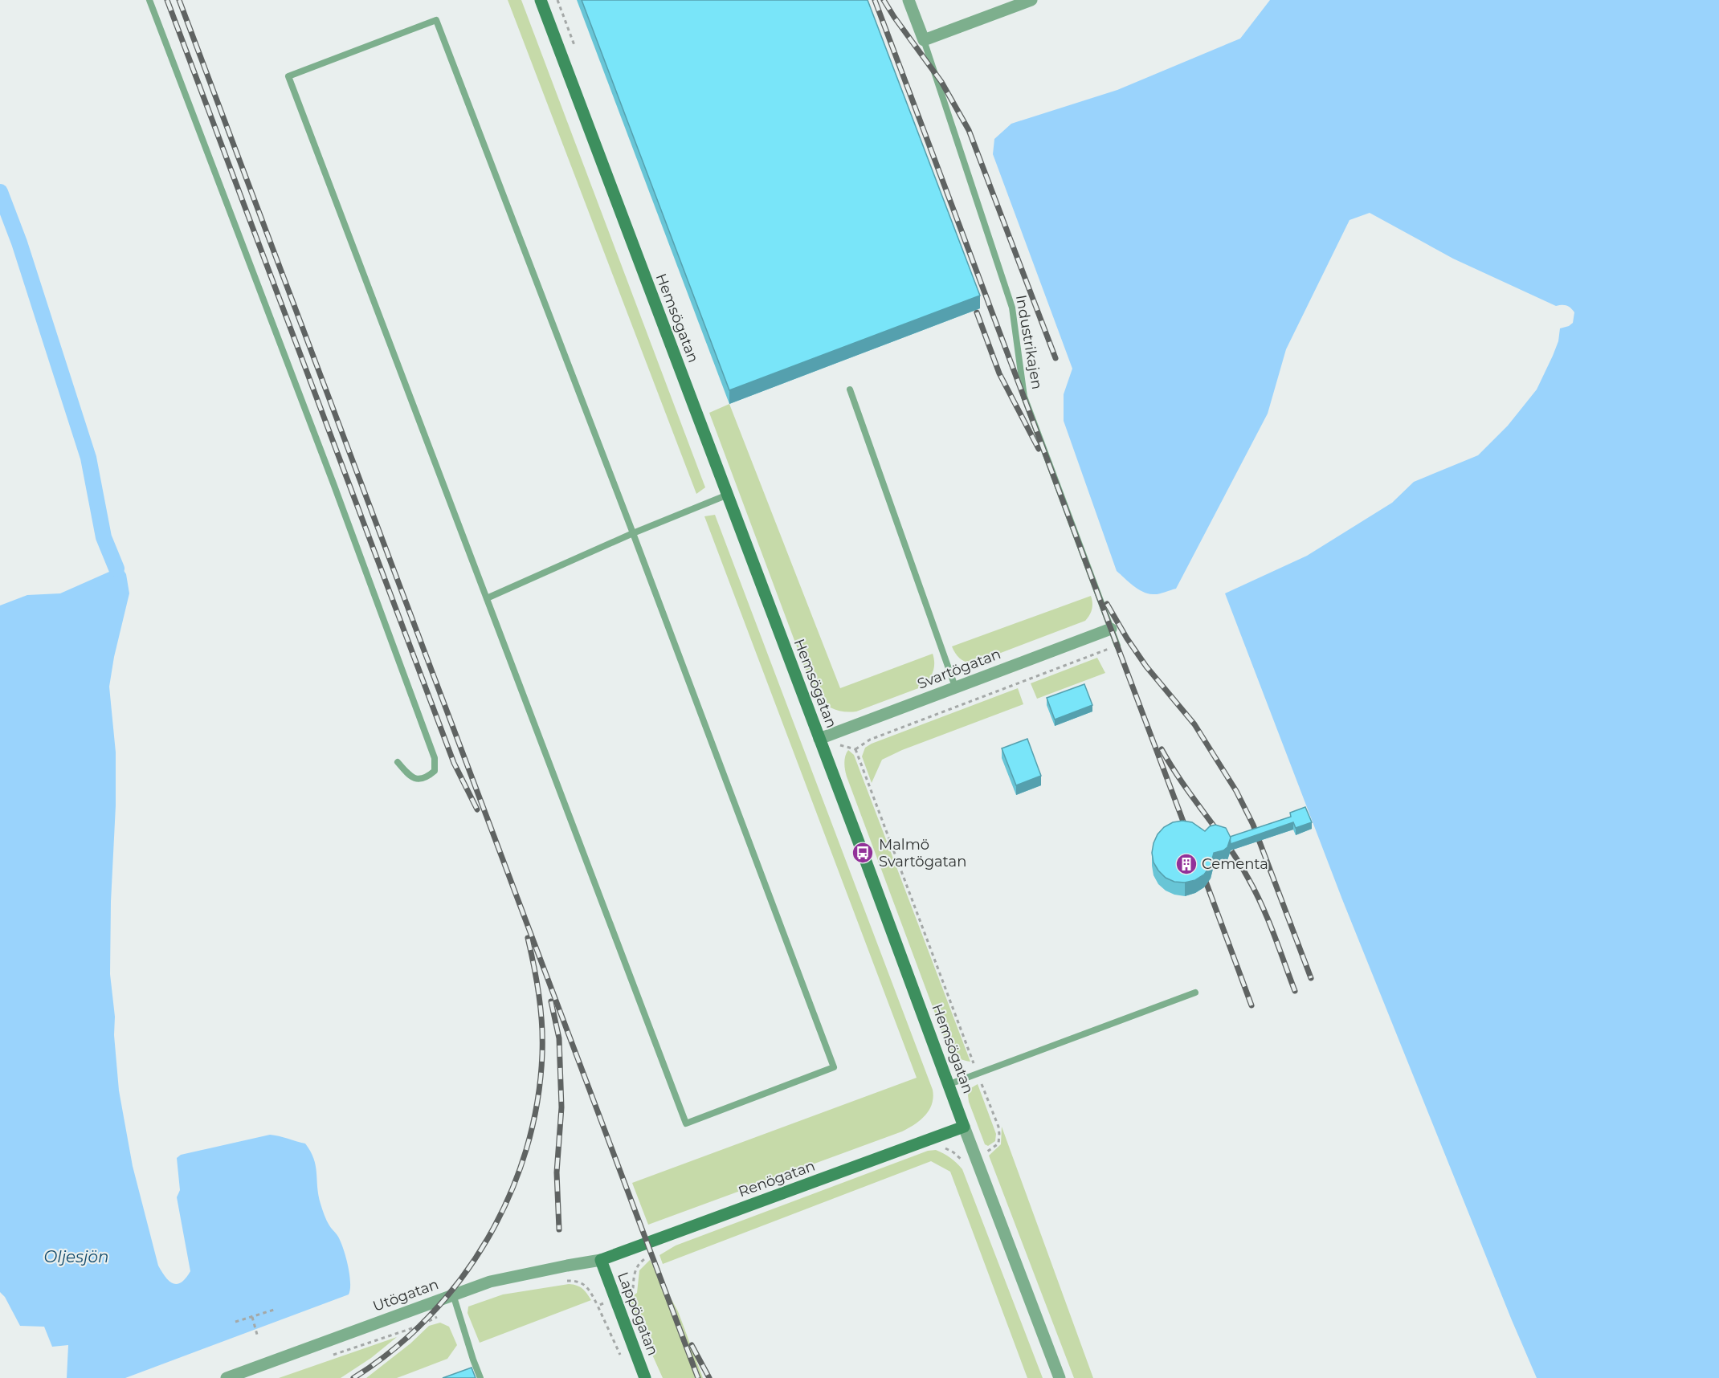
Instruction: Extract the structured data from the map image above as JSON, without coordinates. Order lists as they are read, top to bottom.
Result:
{
  "streets": {
    "street": [
      "Hemsögatan",
      "Svartögatan",
      "Renögatan",
      "Utögatan",
      "Lappögatan"
    ],
    "lane": ["Industrikajen"]
  },
  "crossings": [
    ["Hemsögatan", "Svartögatan"],
    ["Hemsögatan", "Renögatan"],
    ["Industrikajen", "Svartögatan"],
    ["Renögatan", "Utögatan"],
    ["Renögatan", "Lappögatan"],
    ["Utögatan", "Lappögatan"]
  ],
  "water": ["Oljesjön"],
  "places": {
    "bus stop": ["Malmö Svartögatan"],
    "building": ["Cementa"]
  }
}
